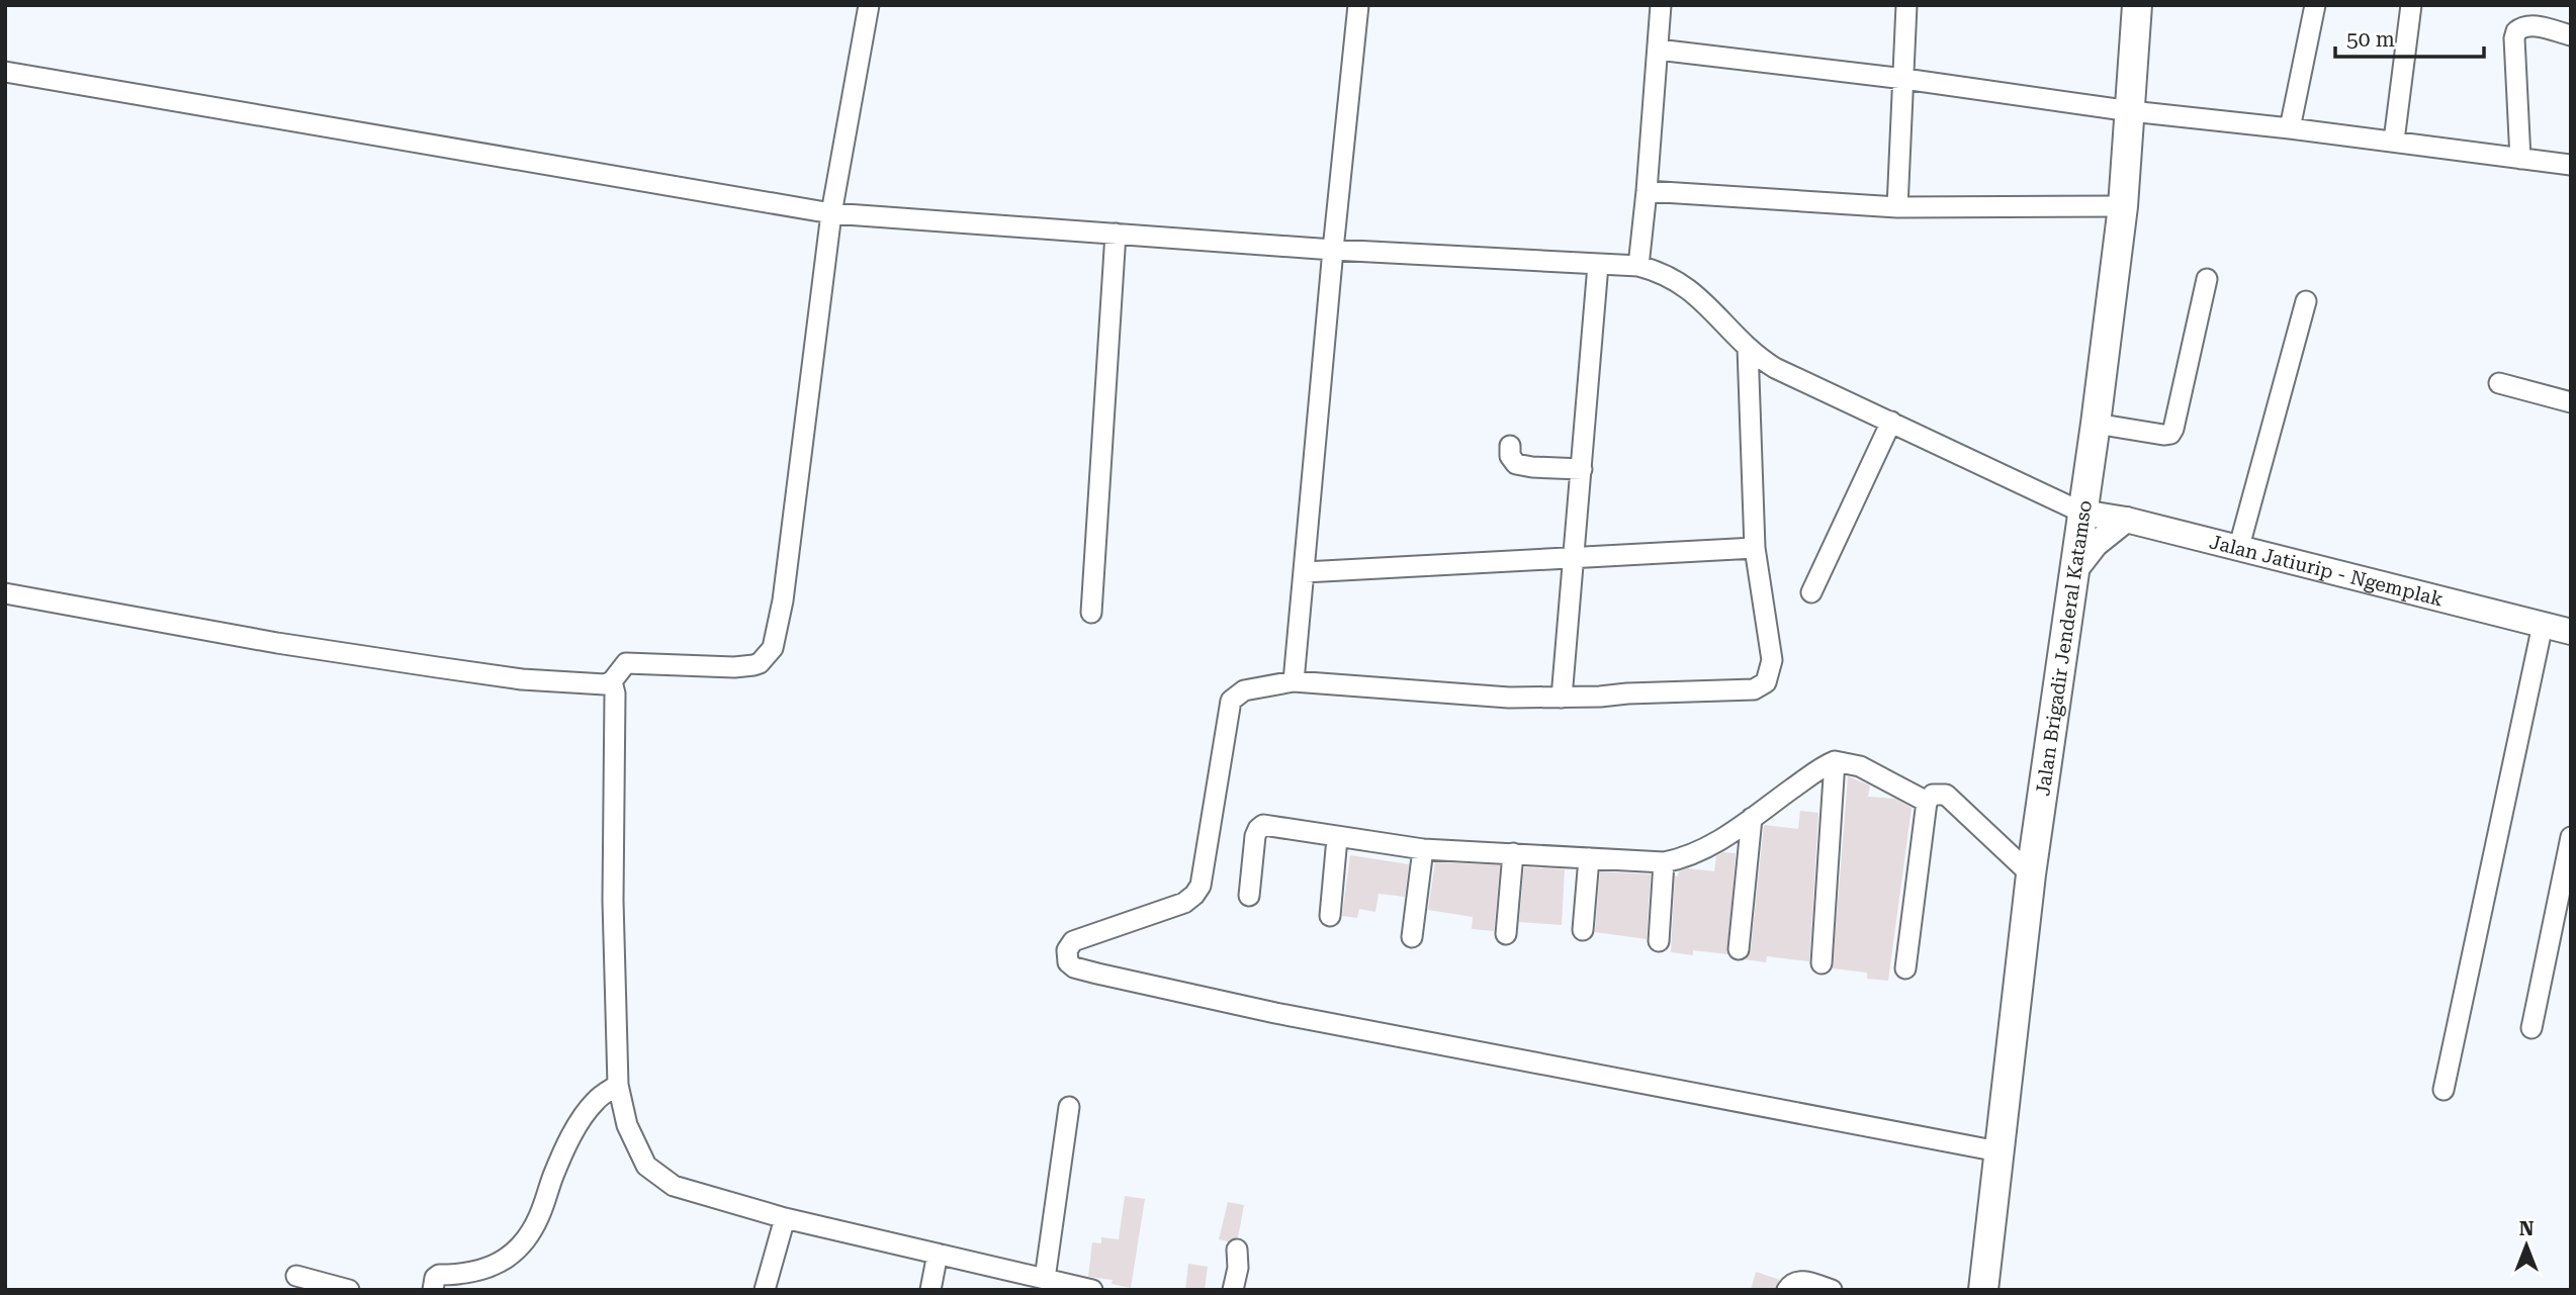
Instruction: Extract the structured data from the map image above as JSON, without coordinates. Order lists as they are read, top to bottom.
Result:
{
  "streets": {
    "main road": ["Jalan Brigadir Jenderal Katamso"],
    "street": ["Jalan Jatiurip - Ngemplak"]
  },
  "crossings": [
    ["Jalan Jatiurip - Ngemplak", "Jalan Brigadir Jenderal Katamso"]
  ],
  "scale_bar": "50 m",
  "north": "top"
}
